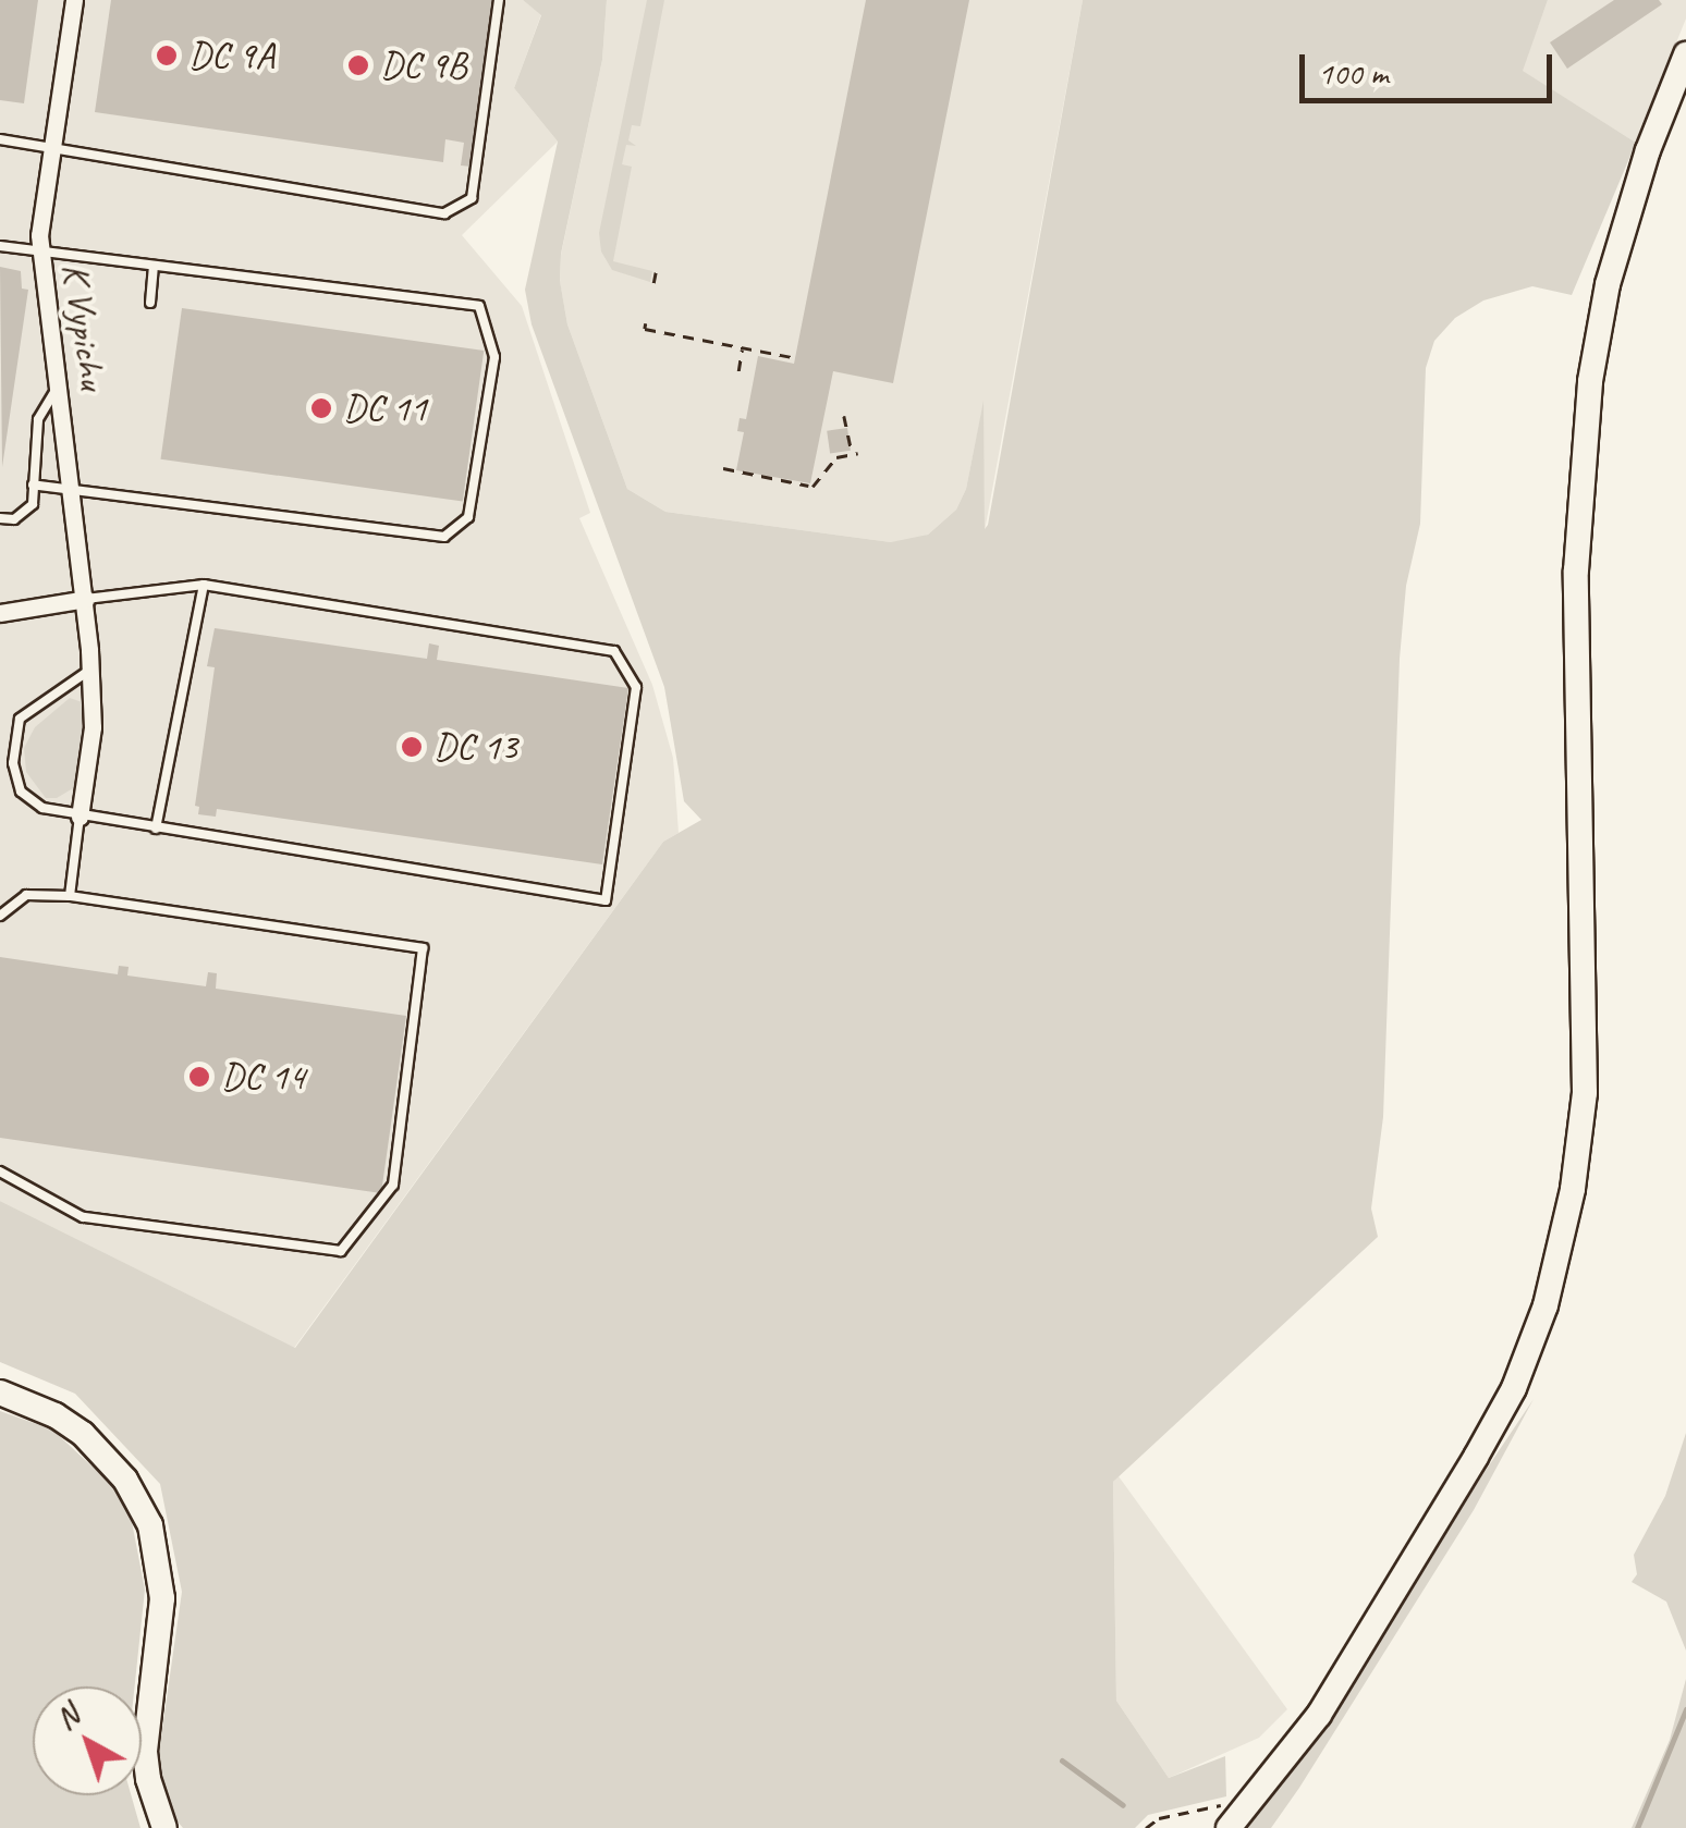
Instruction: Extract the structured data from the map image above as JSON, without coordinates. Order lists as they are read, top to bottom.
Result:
{
  "streets": {
    "street": ["K Vypichu"]
  },
  "places": [
    "DC 9A",
    "DC 9B",
    "DC 11",
    "DC 13",
    "DC 14"
  ],
  "scale_bar": "100 m",
  "north": "top left"
}
